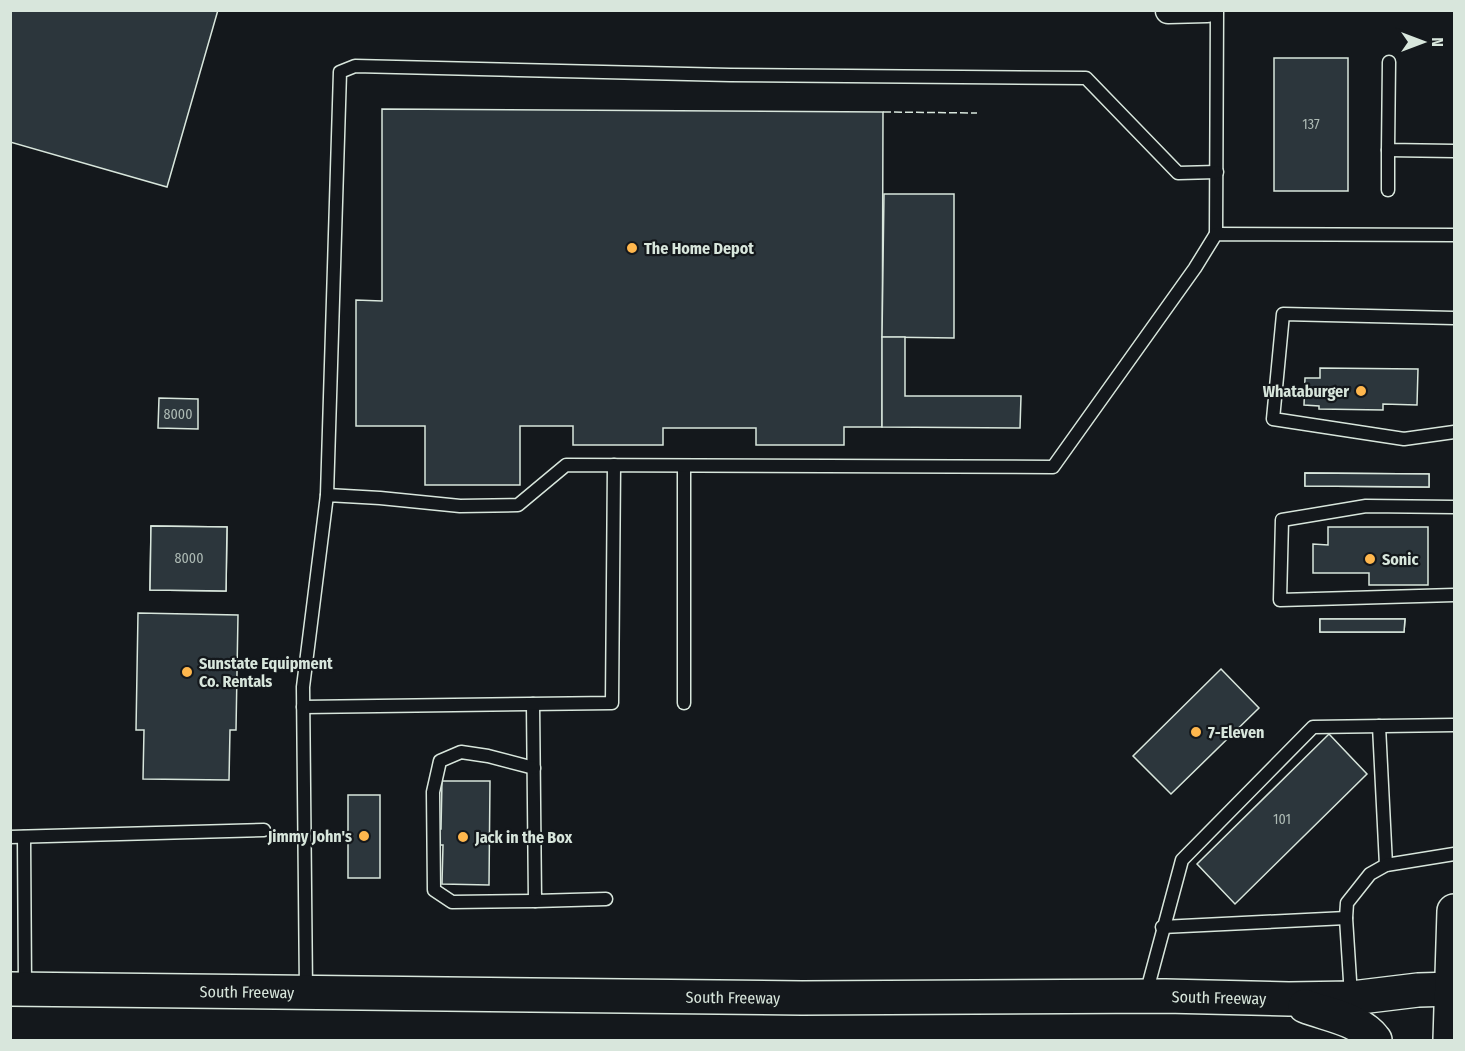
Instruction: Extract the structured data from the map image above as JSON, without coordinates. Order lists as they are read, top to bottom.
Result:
{
  "streets": {
    "main road": ["South Freeway"]
  },
  "places": [
    "The Home Depot",
    "Whataburger",
    "Sonic",
    "Sunstate Equipment Co. Rentals",
    "7-Eleven",
    "Jimmy John's",
    "Jack in the Box"
  ],
  "house_numbers": [
    "137",
    "8000",
    "8000",
    "101"
  ],
  "north": "right"
}
